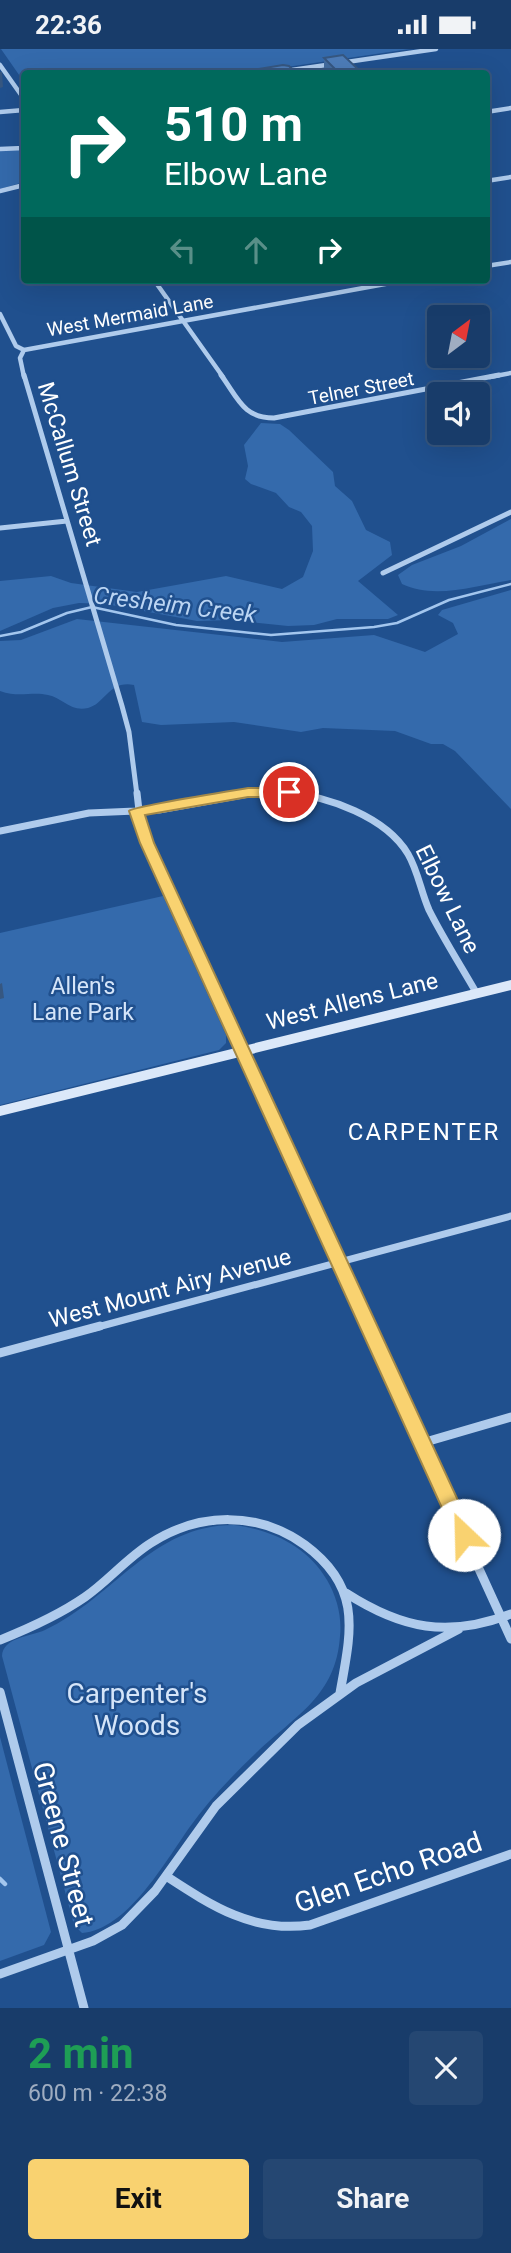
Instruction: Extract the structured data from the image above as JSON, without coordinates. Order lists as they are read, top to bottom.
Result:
{
  "streets": {
    "street": [
      "West Mermaid Lane",
      "Telner Street",
      "McCallum Street",
      "Elbow Lane",
      "West Allens Lane",
      "West Mount Airy Avenue",
      "Greene Street",
      "Glen Echo Road"
    ]
  },
  "crossings": [
    ["West Mermaid Lane", "Telner Street"],
    ["West Mermaid Lane", "McCallum Street"],
    ["McCallum Street", "Elbow Lane"],
    ["McCallum Street", "West Allens Lane"],
    ["McCallum Street", "West Mount Airy Avenue"],
    ["Elbow Lane", "West Allens Lane"]
  ],
  "districts": ["CARPENTER"],
  "water": ["Cresheim Creek"],
  "parks": ["Allen's Lane Park", "Carpenter's Woods"],
  "north": "top right",
  "page": {
    "status": "22:36",
    "turn": ["510 m", "Elbow Lane"],
    "heading": ["2 min", "600 m · 22:38"],
    "buttons": ["Exit", "Share"]
  }
}
